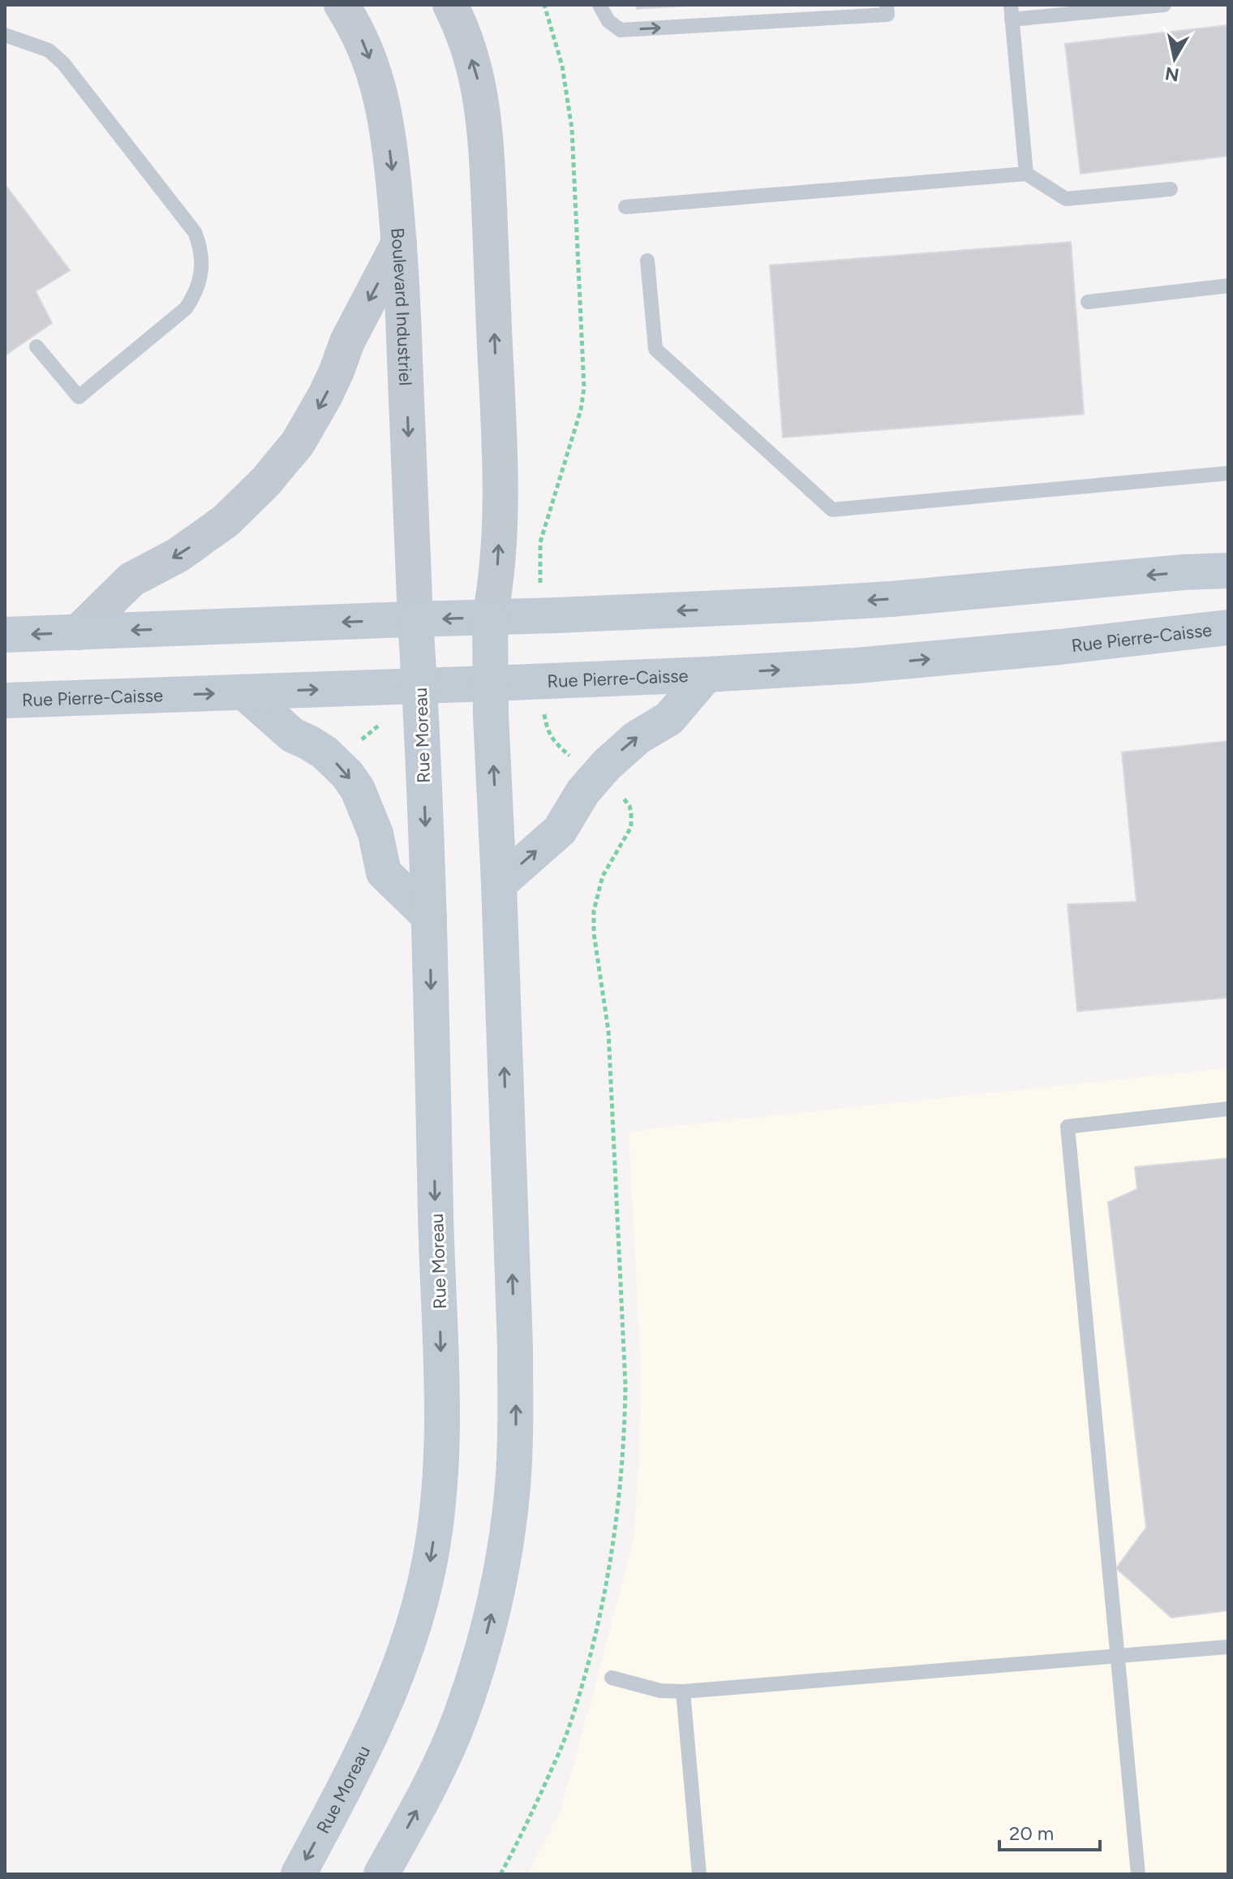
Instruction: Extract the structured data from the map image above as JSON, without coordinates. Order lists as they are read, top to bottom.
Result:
{
  "streets": {
    "main road": ["Rue Pierre-Caisse", "Rue Moreau"],
    "street": ["Boulevard Industriel"]
  },
  "crossings": [
    ["Boulevard Industriel", "Rue Moreau"],
    ["Rue Pierre-Caisse", "Rue Moreau"]
  ],
  "scale_bar": "20 m",
  "north": "bottom"
}
